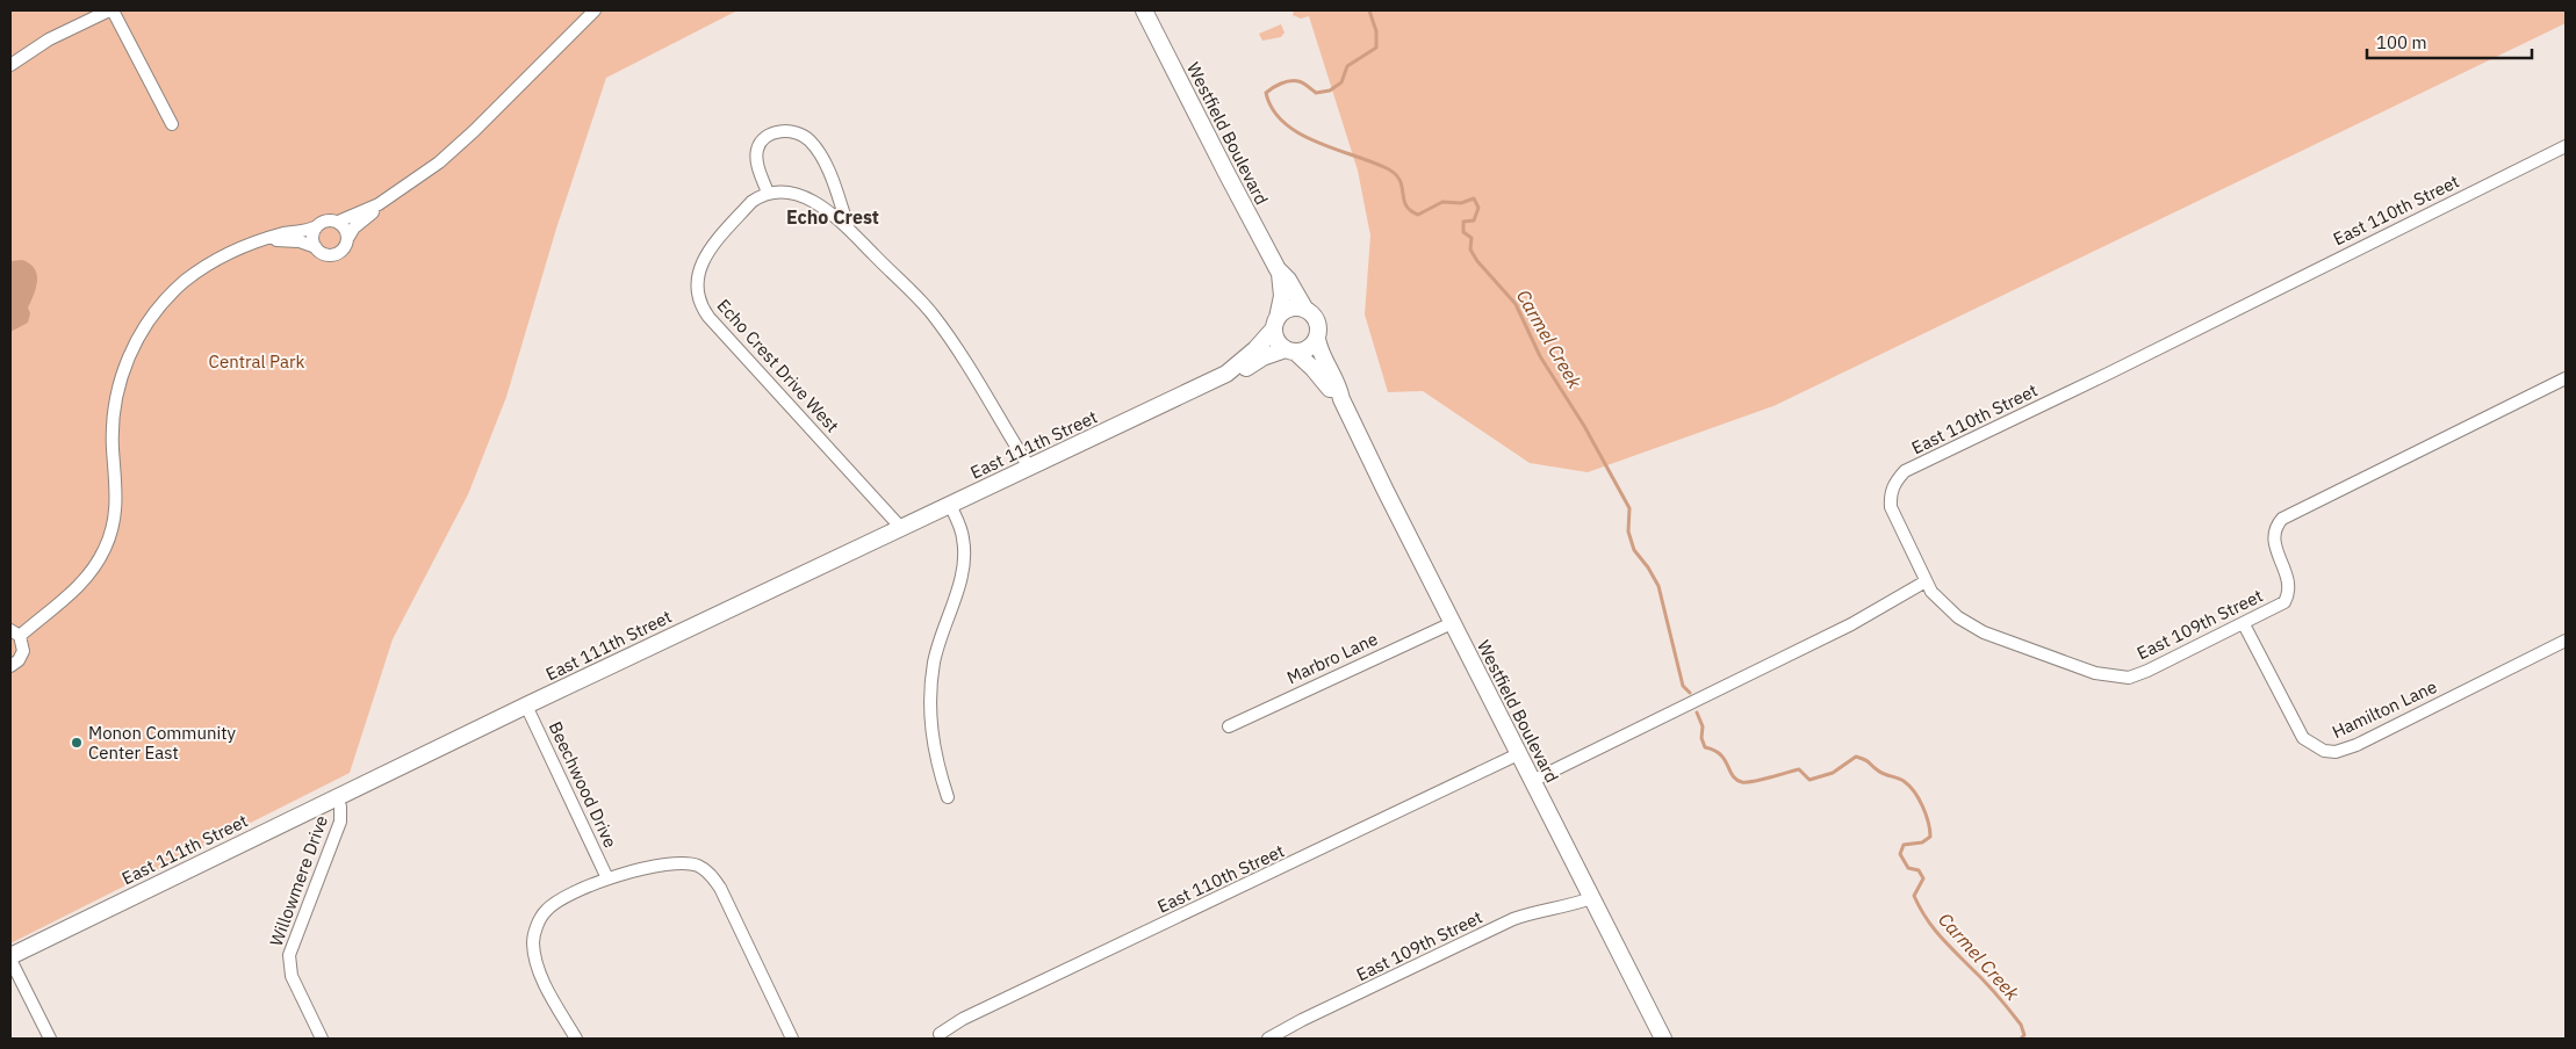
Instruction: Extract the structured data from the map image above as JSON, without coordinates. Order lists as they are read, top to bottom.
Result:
{
  "streets": {
    "main road": ["Westfield Boulevard", "East 111th Street"],
    "street": [
      "East 110th Street",
      "Echo Crest Drive West",
      "East 109th Street",
      "Marbro Lane",
      "Hamilton Lane",
      "Beechwood Drive",
      "Willowmere Drive"
    ]
  },
  "crossings": [
    ["Westfield Boulevard", "East 110th Street"],
    ["Westfield Boulevard", "East 111th Street"],
    ["Westfield Boulevard", "East 109th Street"],
    ["Westfield Boulevard", "Marbro Lane"],
    ["East 110th Street", "East 109th Street"],
    ["Echo Crest Drive West", "East 111th Street"],
    ["East 111th Street", "Beechwood Drive"],
    ["East 111th Street", "Willowmere Drive"],
    ["East 109th Street", "Hamilton Lane"]
  ],
  "districts": ["Echo Crest"],
  "water": ["Carmel Creek"],
  "parks": ["Central Park"],
  "places": ["Monon Community Center East"],
  "scale_bar": "100 m"
}
